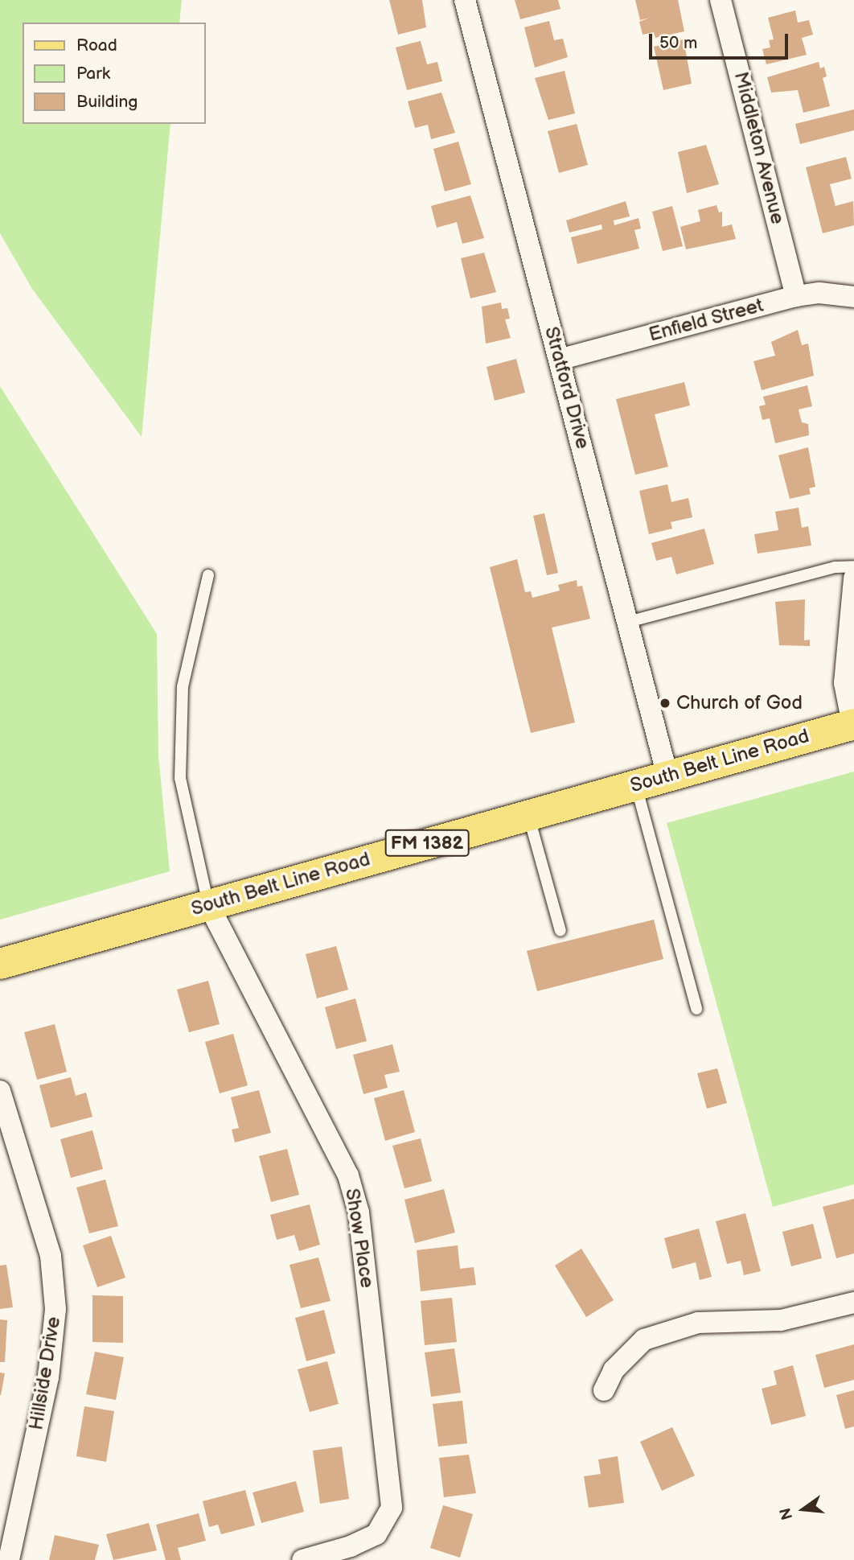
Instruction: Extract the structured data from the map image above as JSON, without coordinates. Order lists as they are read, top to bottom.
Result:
{
  "streets": {
    "main road": ["South Belt Line Road", "FM 1382"],
    "street": [
      "Middleton Avenue",
      "Enfield Street",
      "Stratford Drive",
      "Show Place",
      "Hillside Drive"
    ]
  },
  "crossings": [
    ["Middleton Avenue", "Enfield Street"],
    ["Enfield Street", "Stratford Drive"],
    ["Stratford Drive", "South Belt Line Road"],
    ["South Belt Line Road", "Show Place"]
  ],
  "places": ["Church of God"],
  "legend": ["Road", "Park", "Building"],
  "scale_bar": "50 m",
  "north": "left"
}
